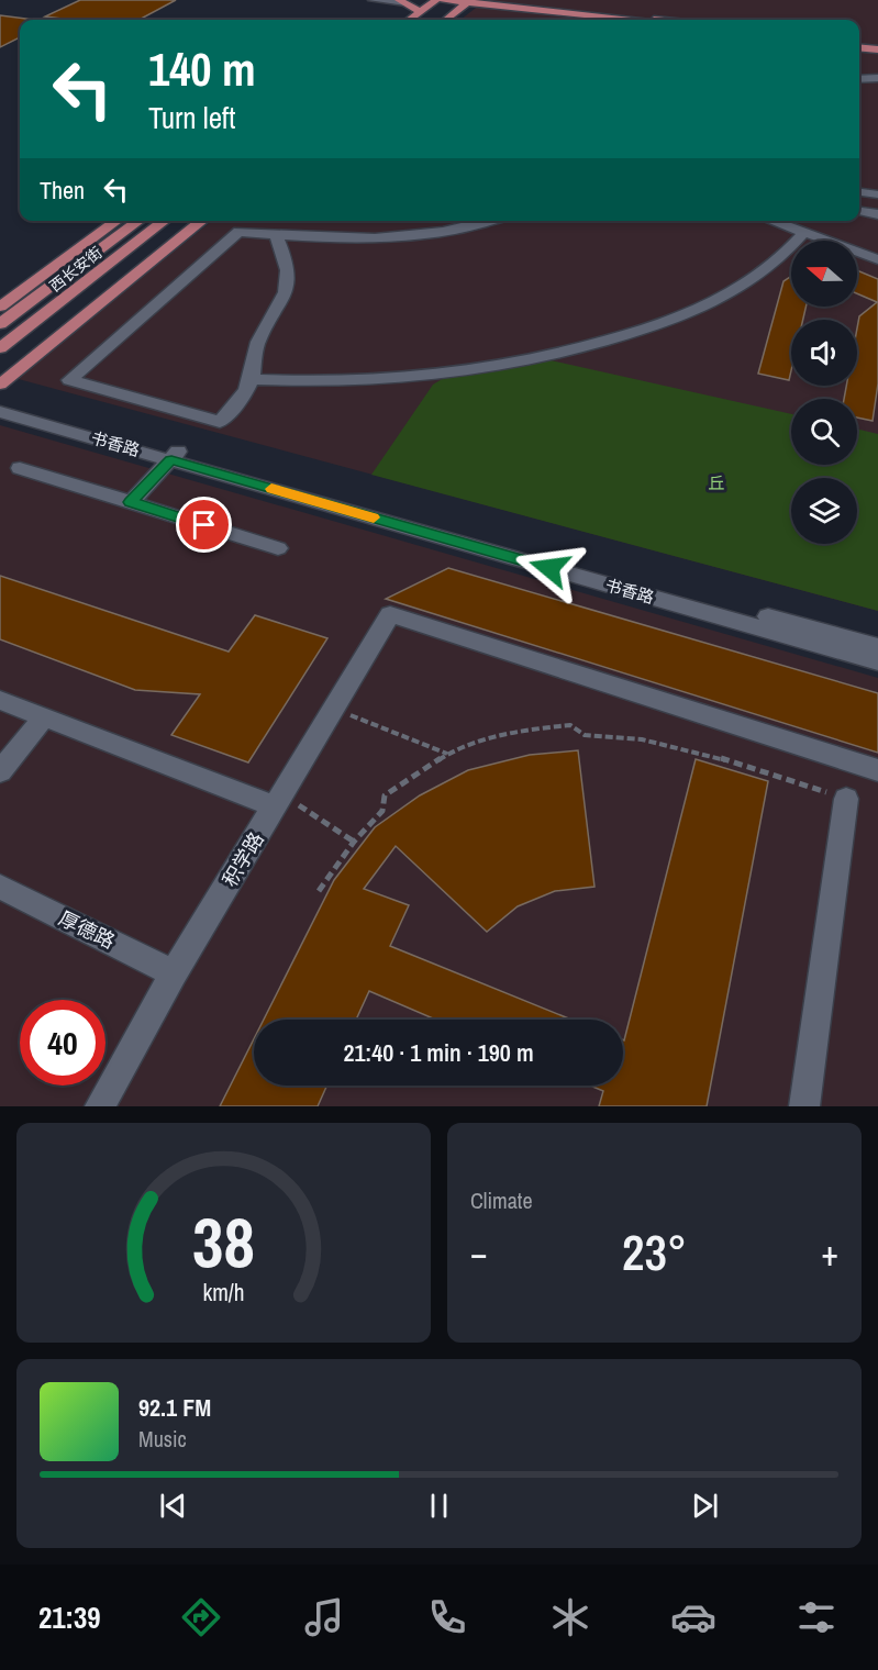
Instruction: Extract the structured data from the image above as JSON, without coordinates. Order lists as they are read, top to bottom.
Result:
{
  "streets": {
    "main road": ["西长安街"],
    "street": ["书香路", "积学路", "厚德路"]
  },
  "crossings": [
    ["积学路", "厚德路"]
  ],
  "parks": ["丘"],
  "north": "left",
  "page": {
    "turn": ["140 m", "Turn left"],
    "then": "Then",
    "limit": "40",
    "trip": "21:40 · 1 min · 190 m",
    "tile": "Climate",
    "heat": ["−", "23°", "+"],
    "song": ["92.1 FM", "Music"],
    "tabs": "21:39",
    "gauge": ["38", "km/h"]
  }
}
